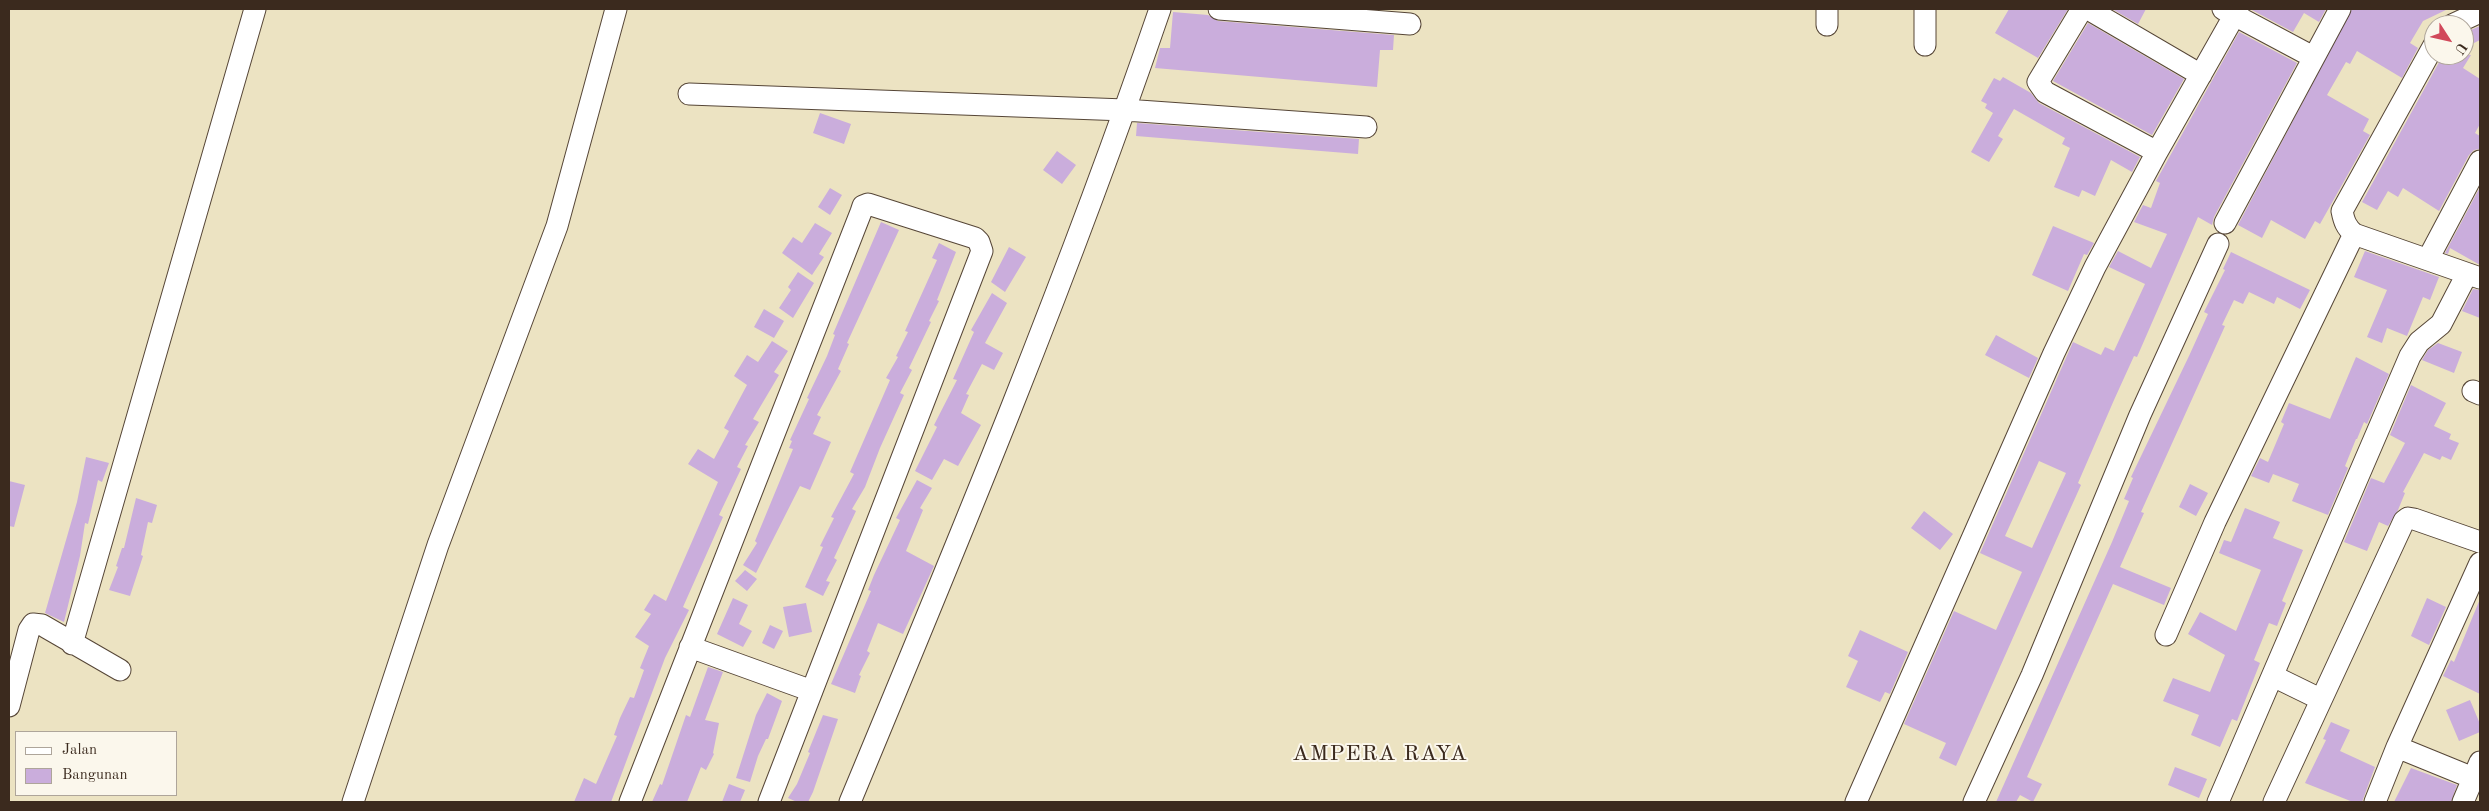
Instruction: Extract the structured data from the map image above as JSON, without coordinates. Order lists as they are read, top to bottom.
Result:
{
  "districts": ["AMPERA RAYA"],
  "legend": ["Jalan", "Bangunan"],
  "north": "bottom right"
}
